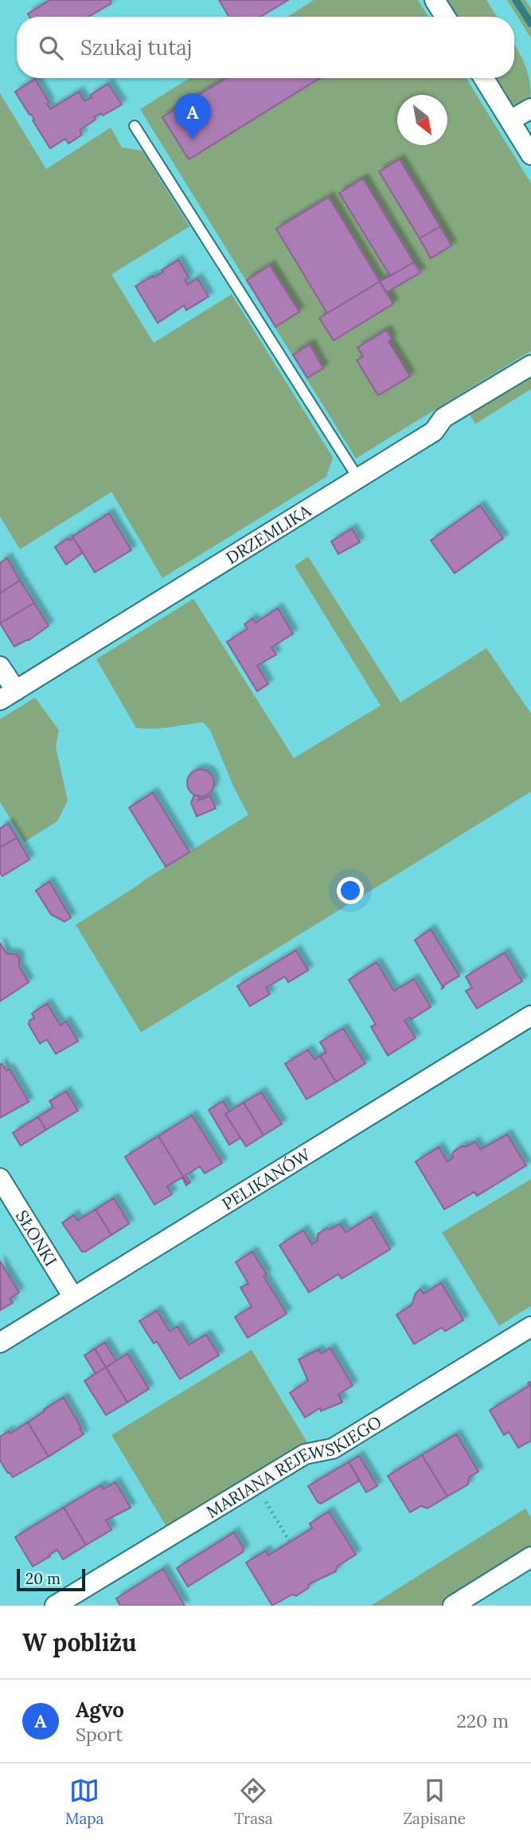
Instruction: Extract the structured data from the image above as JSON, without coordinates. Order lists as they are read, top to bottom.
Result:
{
  "streets": {
    "street": [
      "DRZEMLIKA",
      "PELIKANÓW",
      "SŁONKI",
      "MARIANA REJEWSKIEGO"
    ]
  },
  "crossings": [
    ["PELIKANÓW", "SŁONKI"]
  ],
  "scale_bar": "20 m",
  "north": "bottom right",
  "page": {
    "search": "Szukaj tutaj",
    "pins": "A",
    "scale": "20 m",
    "heading": "W pobliżu",
    "list": [
      {
        "mark": "A",
        "name": "Agvo",
        "note": "Sport",
        "value": "220 m"
      }
    ],
    "nav": ["Mapa", "Trasa", "Zapisane"]
  }
}
